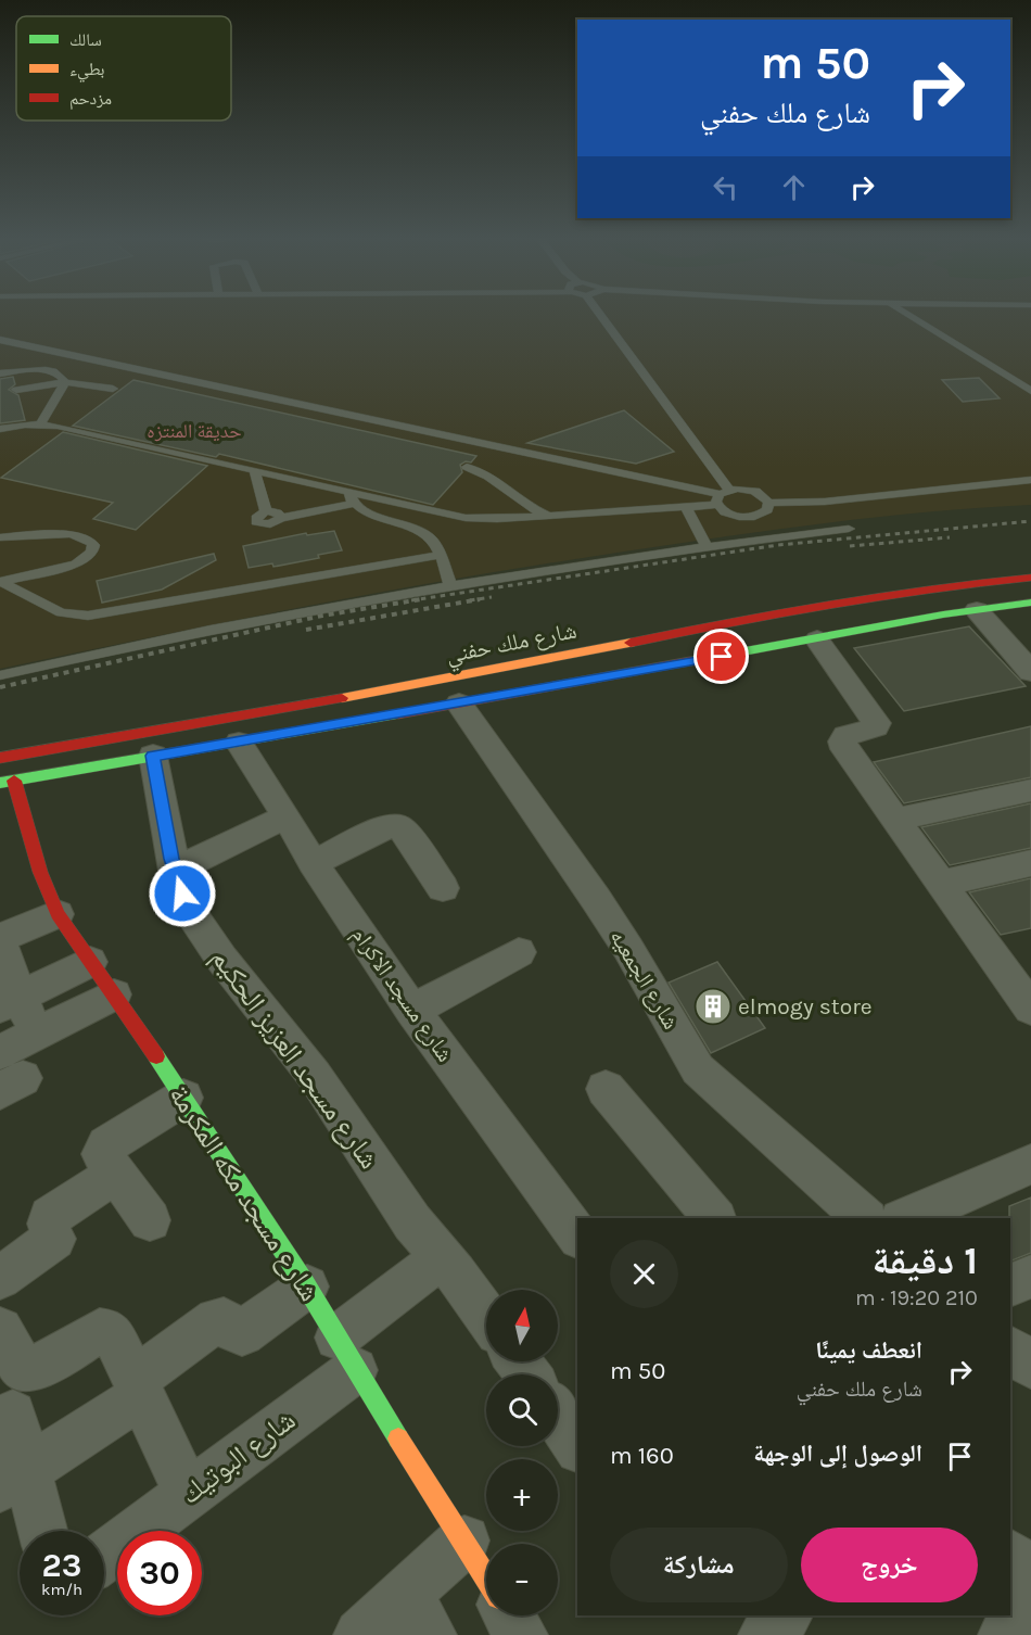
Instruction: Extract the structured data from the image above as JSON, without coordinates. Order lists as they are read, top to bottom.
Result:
{
  "streets": {
    "main road": ["شارع ملك حفني", "شارع مسجد مكه المكرمة"],
    "street": [
      "شارع الجمعيه",
      "شارع مسجد الاكرام",
      "شارع مسجد العزيز الحكيم",
      "شارع البوتيك"
    ]
  },
  "crossings": [
    ["شارع مسجد العزيز الحكيم", "شارع البوتيك"],
    ["شارع مسجد مكه المكرمة", "شارع البوتيك"]
  ],
  "parks": ["حديقة المنتزه"],
  "places": {
    "building": ["elmogy store"]
  },
  "legend": ["سالك", "بطيء", "مزدحم"],
  "north": "top",
  "page": {
    "turn": ["50 m", "شارع ملك حفني"],
    "heading": ["1 دقيقة", "210 m · 19:20"],
    "map_buttons": ["+", "−"],
    "list": [
      {
        "name": "انعطف يمينًا",
        "note": "شارع ملك حفني",
        "value": "50 m"
      },
      {
        "name": "الوصول إلى الوجهة",
        "value": "160 m"
      }
    ],
    "buttons": ["خروج", "مشاركة"],
    "speed": "23 km/h",
    "limit": "30"
  }
}
